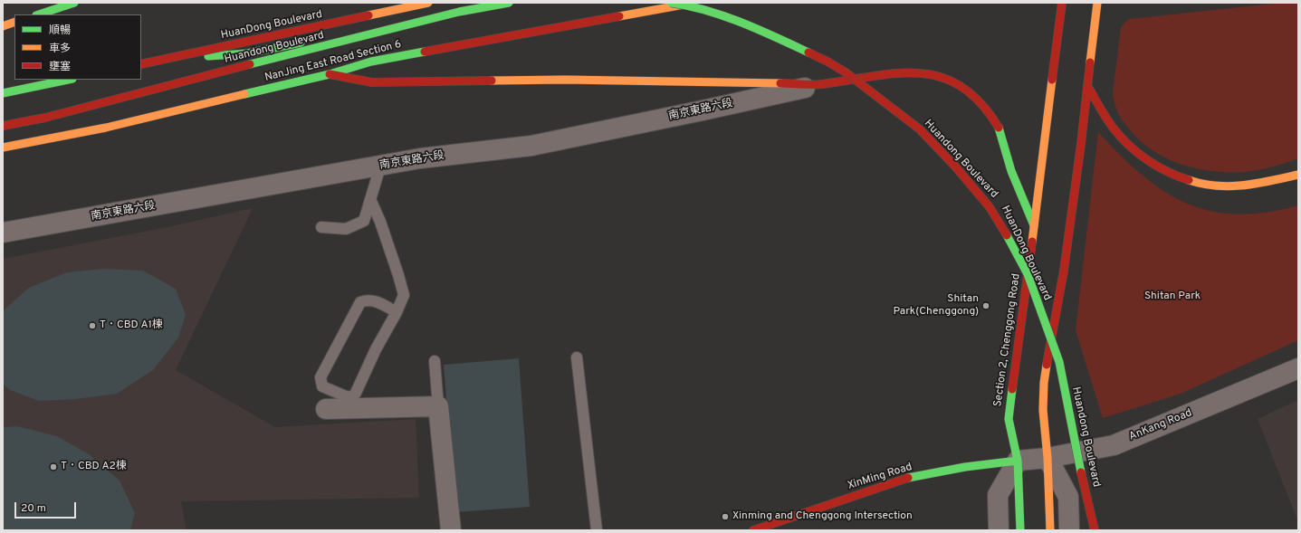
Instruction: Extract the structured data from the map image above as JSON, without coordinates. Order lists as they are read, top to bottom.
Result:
{
  "streets": {
    "main road": [
      "HuanDong Boulevard",
      "Huandong Boulevard",
      "NanJing East Road Section 6",
      "Section 2, Chenggong Road",
      "XinMing Road"
    ],
    "street": ["南京東路六段", "AnKang Road"]
  },
  "crossings": [
    ["HuanDong Boulevard", "Huandong Boulevard"],
    ["Section 2, Chenggong Road", "AnKang Road"],
    ["Section 2, Chenggong Road", "XinMing Road"],
    ["AnKang Road", "XinMing Road"]
  ],
  "parks": ["Shitan Park"],
  "places": [
    "Shitan Park(Chenggong)",
    "T．CBD A1棟",
    "T．CBD A2棟",
    "Xinming and Chenggong Intersection"
  ],
  "legend": ["順暢", "車多", "壅塞"],
  "scale_bar": "20 m"
}
